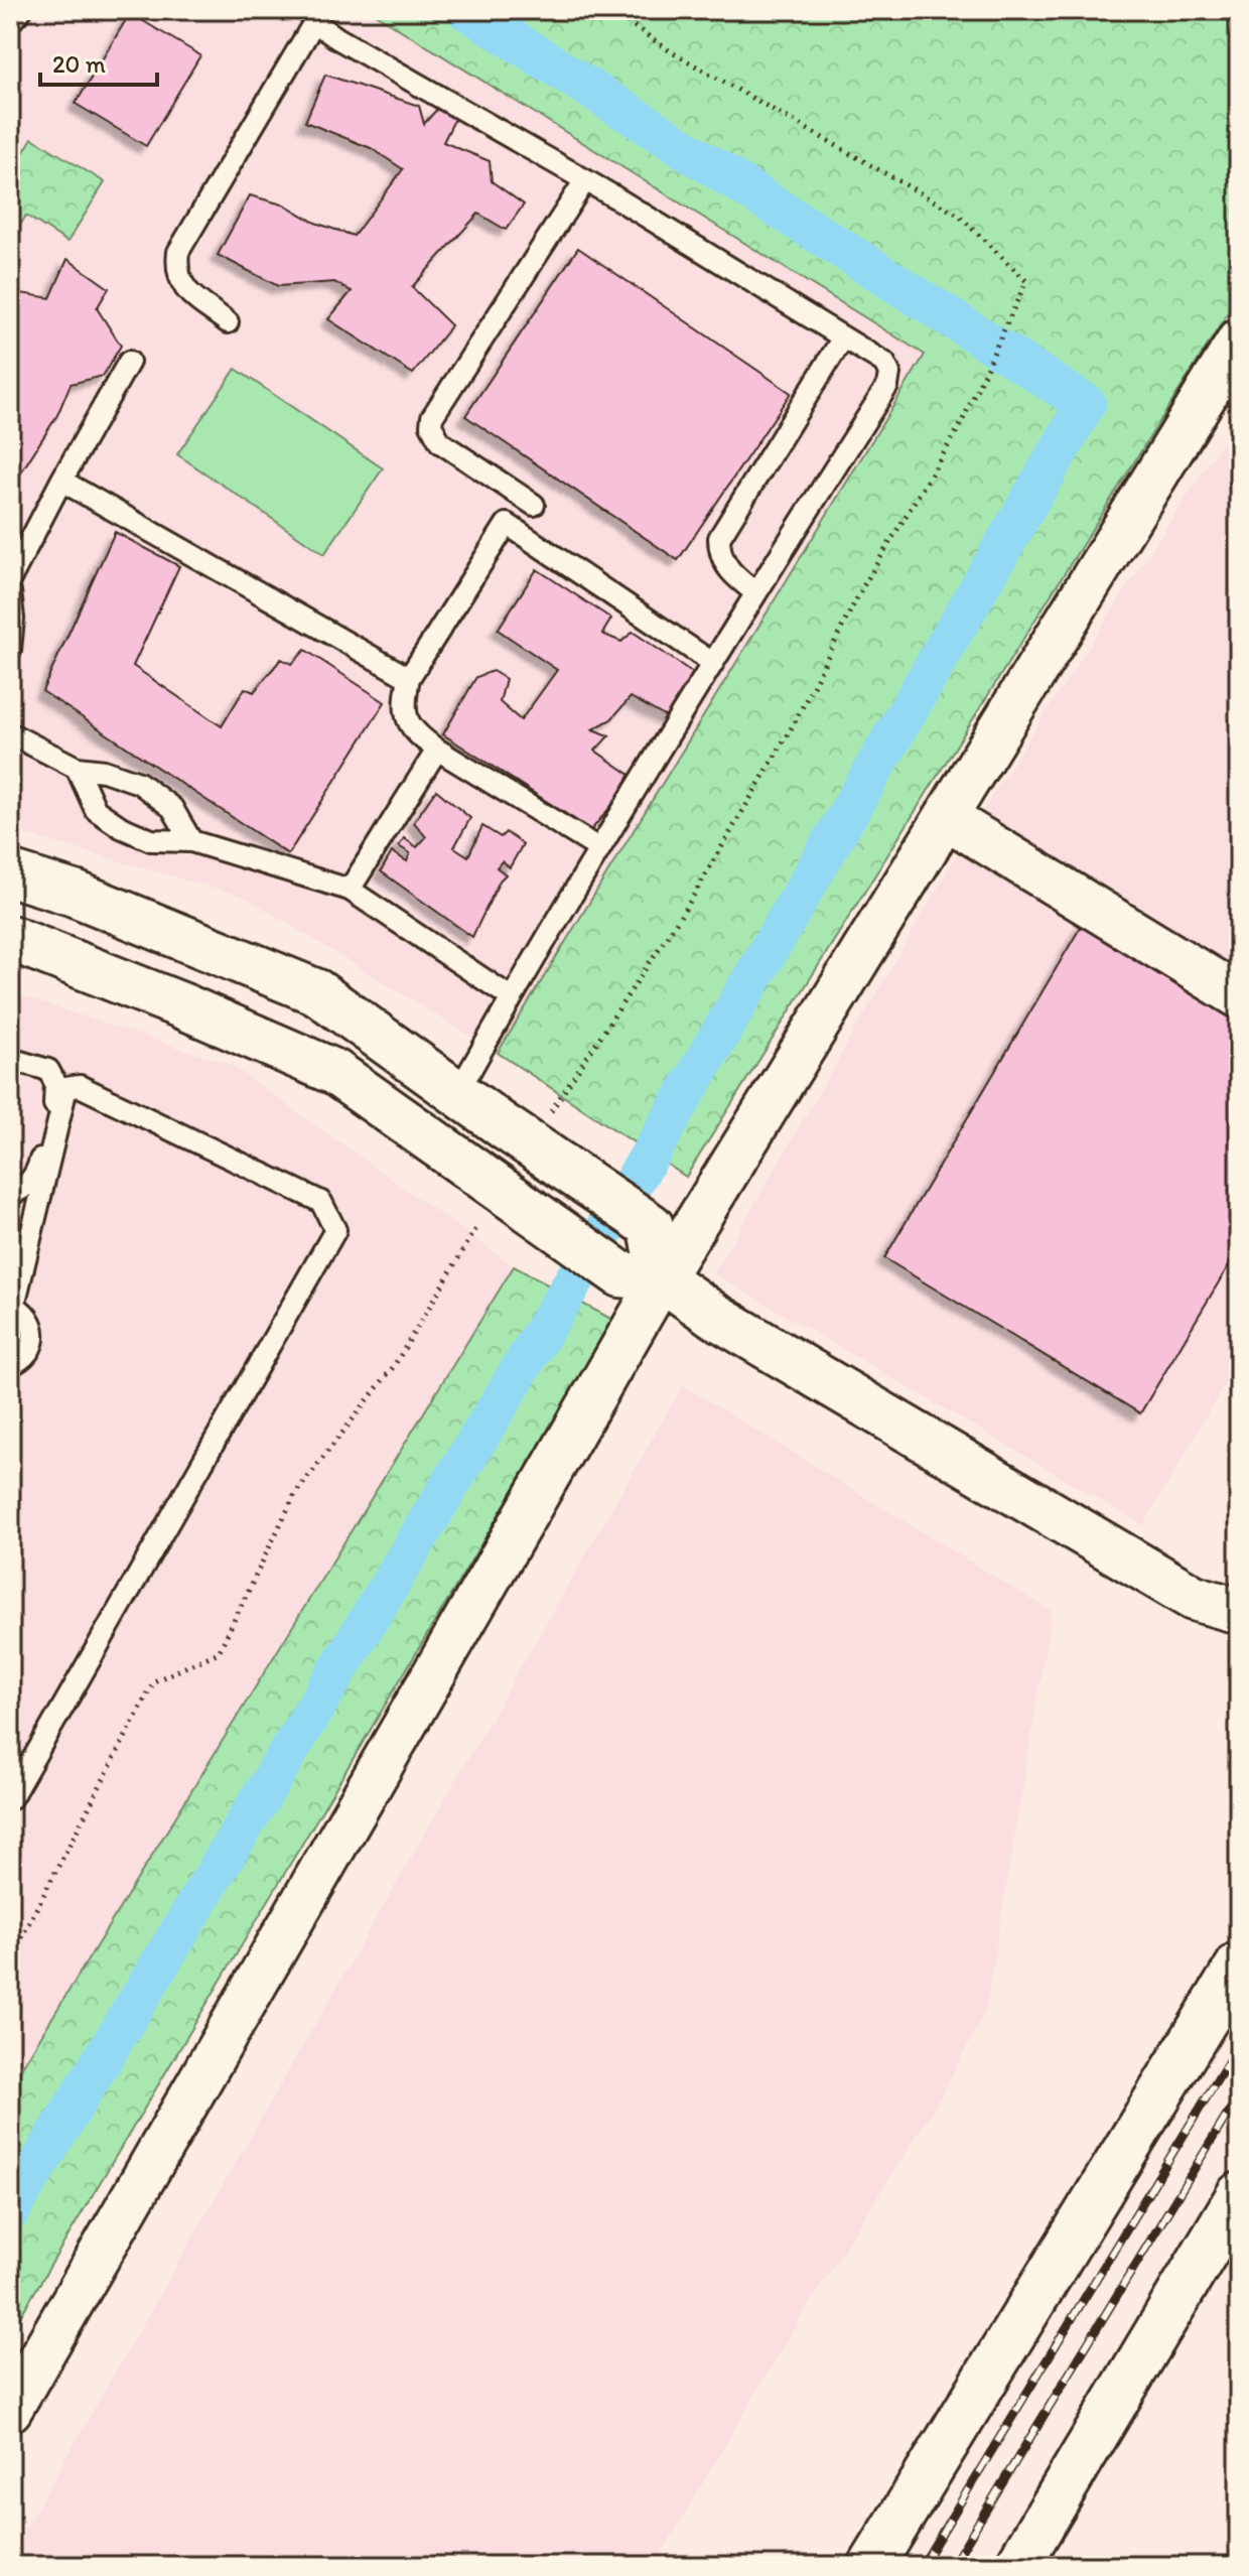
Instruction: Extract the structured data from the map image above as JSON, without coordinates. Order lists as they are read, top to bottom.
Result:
{
  "scale_bar": "20 m"
}
